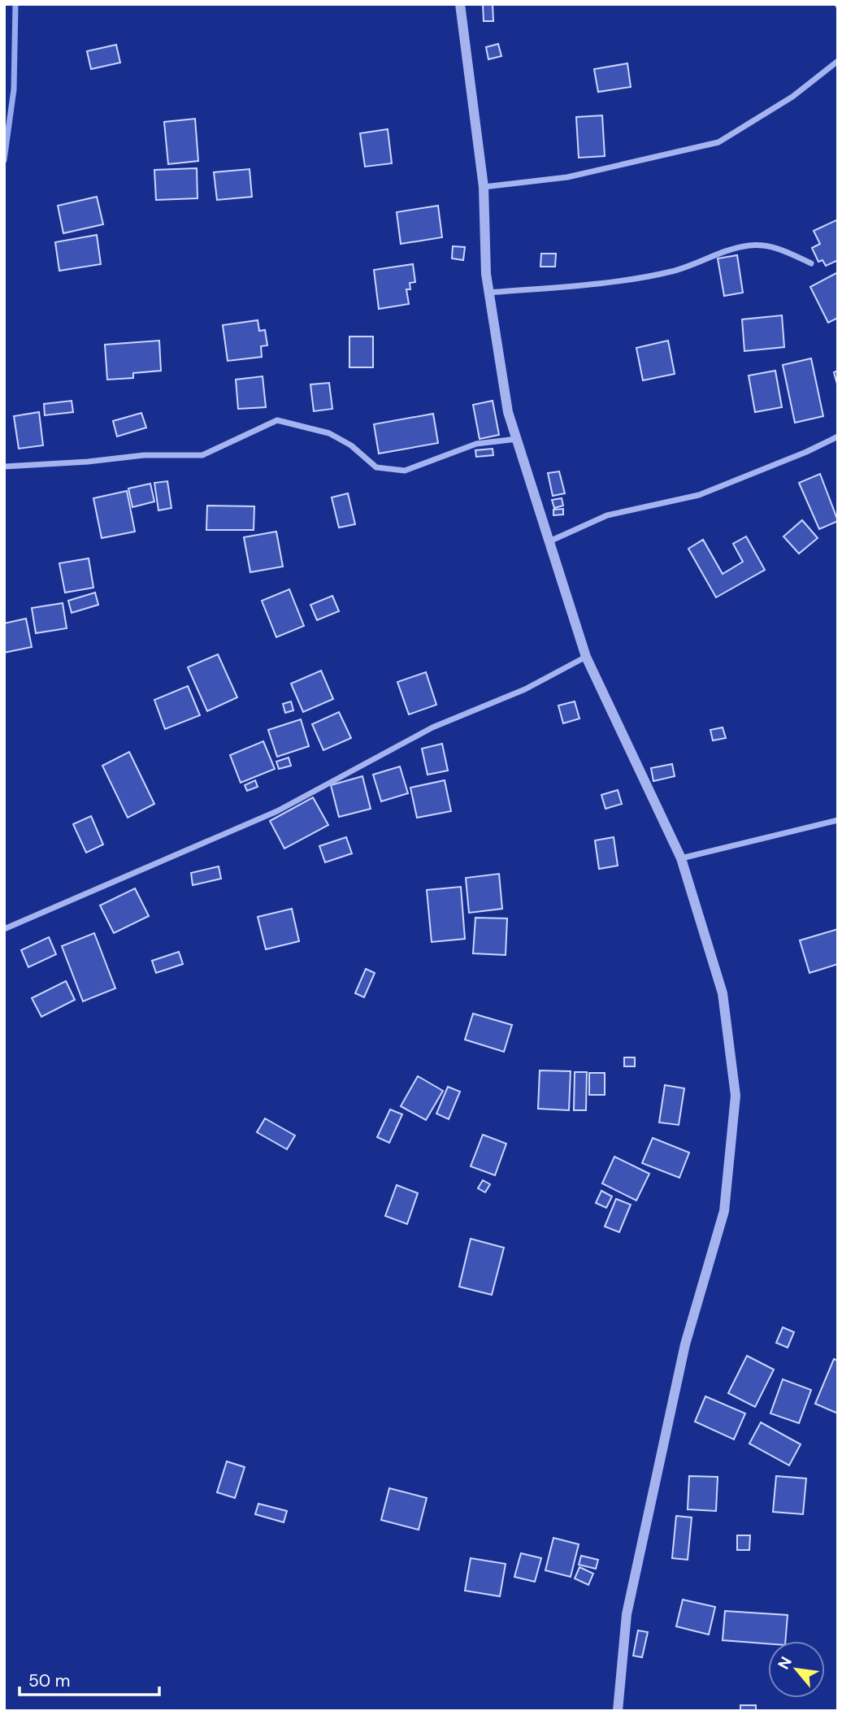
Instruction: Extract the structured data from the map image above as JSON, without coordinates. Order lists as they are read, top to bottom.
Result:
{
  "scale_bar": "50 m",
  "north": "top left"
}
